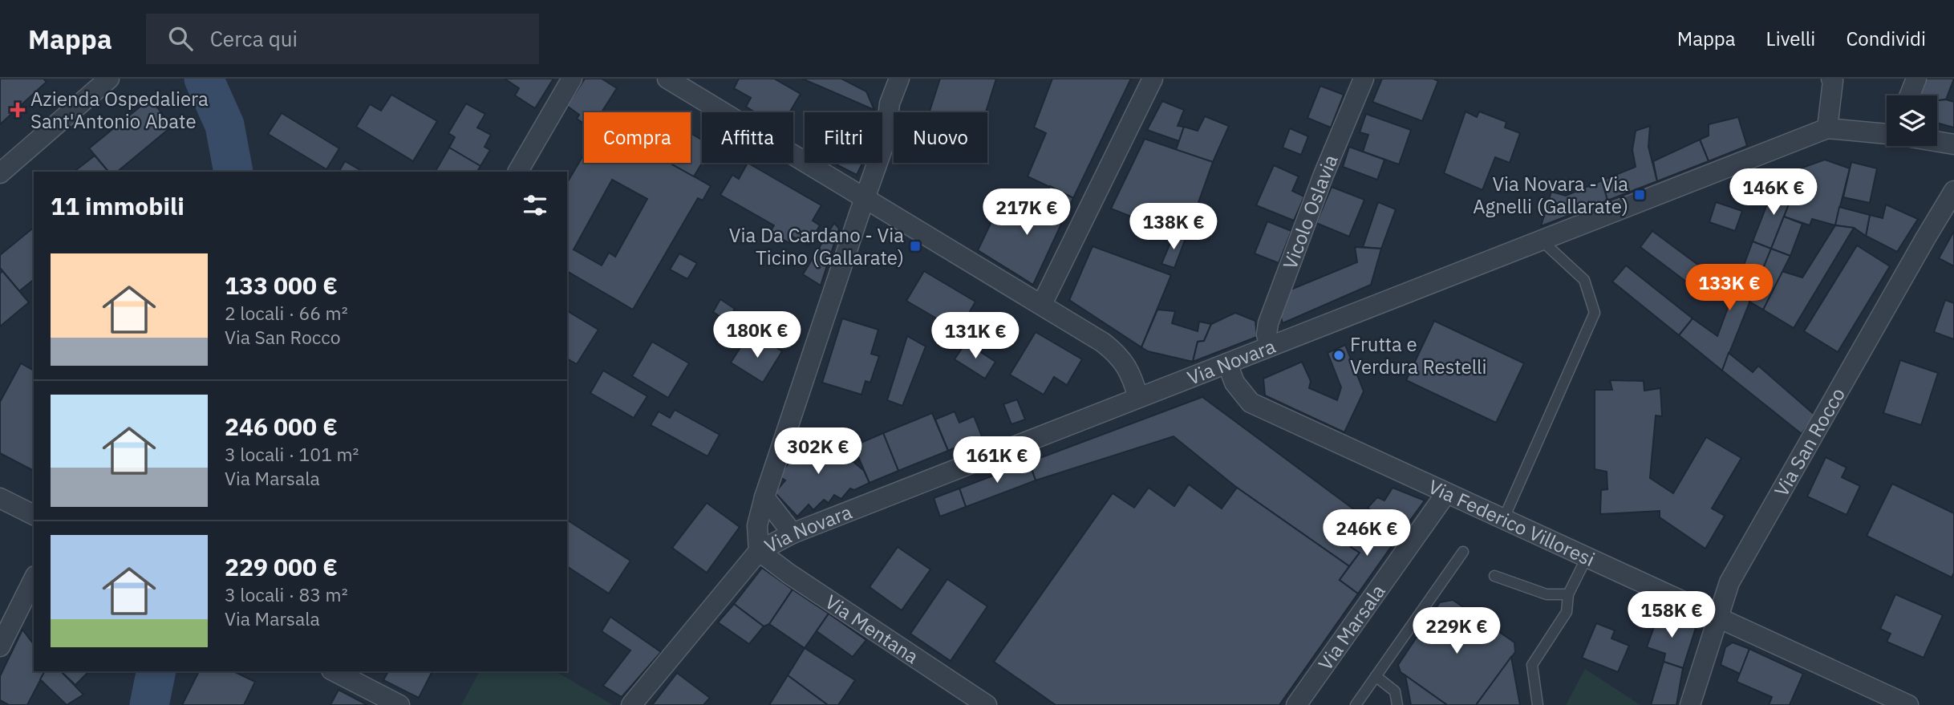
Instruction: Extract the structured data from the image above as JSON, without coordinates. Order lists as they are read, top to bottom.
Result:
{
  "streets": {
    "street": [
      "Vicolo Oslavia",
      "Via Novara",
      "Via San Rocco",
      "Via Federico Villoresi",
      "Via Marsala",
      "Via Mentana"
    ]
  },
  "crossings": [
    ["Vicolo Oslavia", "Via Novara"],
    ["Via Novara", "Via Federico Villoresi"],
    ["Via Novara", "Via Mentana"],
    ["Via San Rocco", "Via Federico Villoresi"],
    ["Via Federico Villoresi", "Via Marsala"]
  ],
  "places": {
    "health": ["Azienda Ospedaliera Sant'Antonio Abate"],
    "transit": ["Via Novara - Via Agnelli (Gallarate)", "Via Da Cardano - Via Ticino (Gallarate)"],
    "other": ["Frutta e Verdura Restelli"]
  },
  "page": {
    "header": "Mappa",
    "search": "Cerca qui",
    "nav": ["Mappa", "Livelli", "Condividi"],
    "chip": [
      "Compra",
      "Affitta",
      "Filtri",
      "Nuovo"
    ],
    "price": [
      "146K €",
      "217K €",
      "138K €",
      "133K €",
      "180K €",
      "131K €",
      "302K €",
      "161K €",
      "246K €",
      "158K €",
      "229K €"
    ],
    "heading": "11 immobili",
    "list": [
      {
        "name": "133 000 €",
        "note": "2 locali · 66 m² · Via San Rocco"
      },
      {
        "name": "246 000 €",
        "note": "3 locali · 101 m² · Via Marsala"
      },
      {
        "name": "229 000 €",
        "note": "3 locali · 83 m² · Via Marsala"
      }
    ]
  }
}
